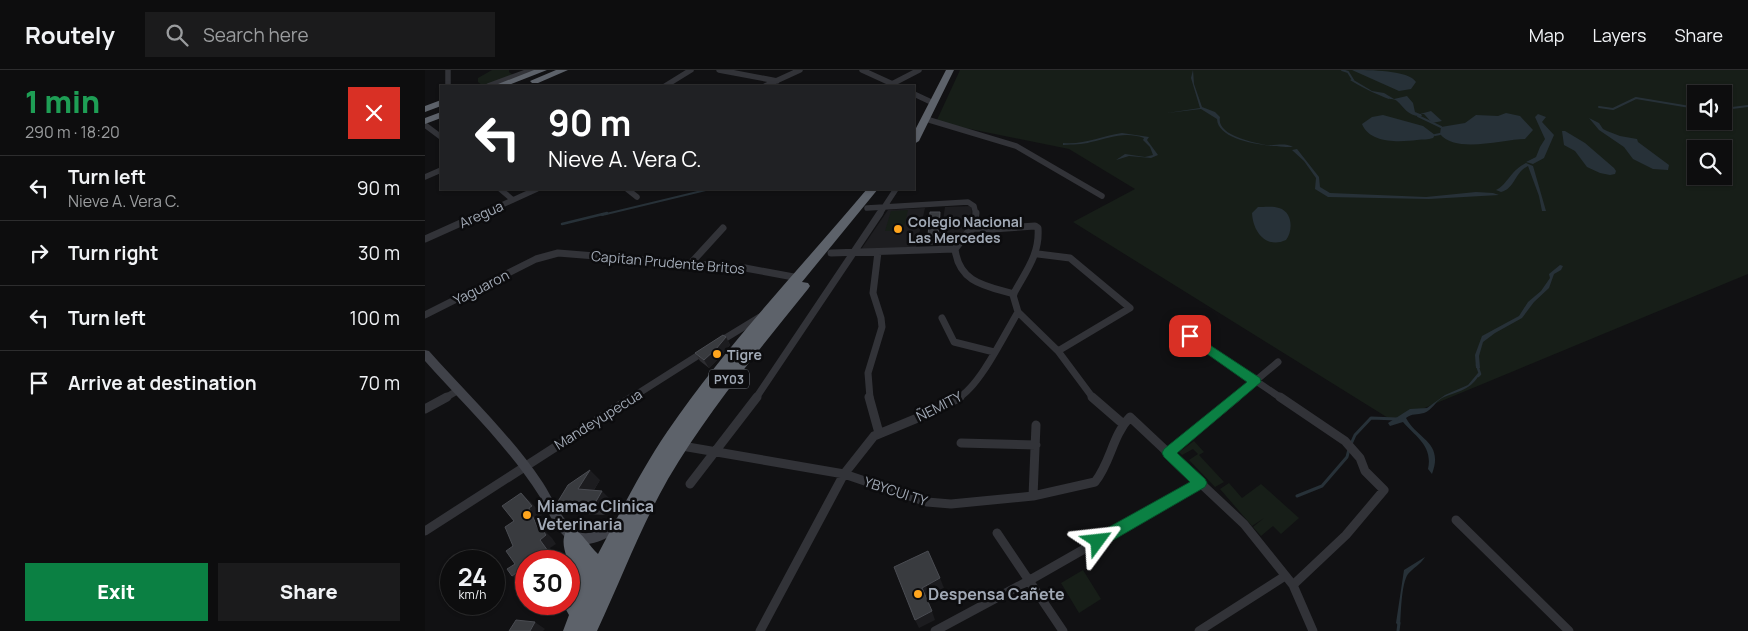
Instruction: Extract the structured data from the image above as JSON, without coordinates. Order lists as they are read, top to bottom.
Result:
{
  "streets": {
    "highway": ["PY03"],
    "street": [
      "Aregua",
      "Capitan Prudente Britos",
      "Yaguaron",
      "ÑEMITY",
      "Mandeyupecua",
      "YBYCUI TY"
    ]
  },
  "crossings": [
    ["Capitan Prudente Britos", "Yaguaron"],
    ["Capitan Prudente Britos", "PY03"],
    ["PY03", "Mandeyupecua"],
    ["PY03", "YBYCUI TY"]
  ],
  "places": [
    "Colegio Nacional Las Mercedes",
    "Tigre",
    "Miamac Clinica Veterinaria",
    "Despensa Cañete"
  ],
  "page": {
    "header": "Routely",
    "search": "Search here",
    "nav": ["Map", "Layers", "Share"],
    "heading": ["1 min", "290 m · 18:20"],
    "turn": ["90 m", "Nieve A. Vera C."],
    "list": [
      {
        "name": "Turn left",
        "note": "Nieve A. Vera C.",
        "value": "90 m"
      },
      {
        "name": "Turn right",
        "value": "30 m"
      },
      {
        "name": "Turn left",
        "value": "100 m"
      },
      {
        "name": "Arrive at destination",
        "value": "70 m"
      }
    ],
    "speed": "24 km/h",
    "limit": "30",
    "buttons": ["Exit", "Share"]
  }
}
